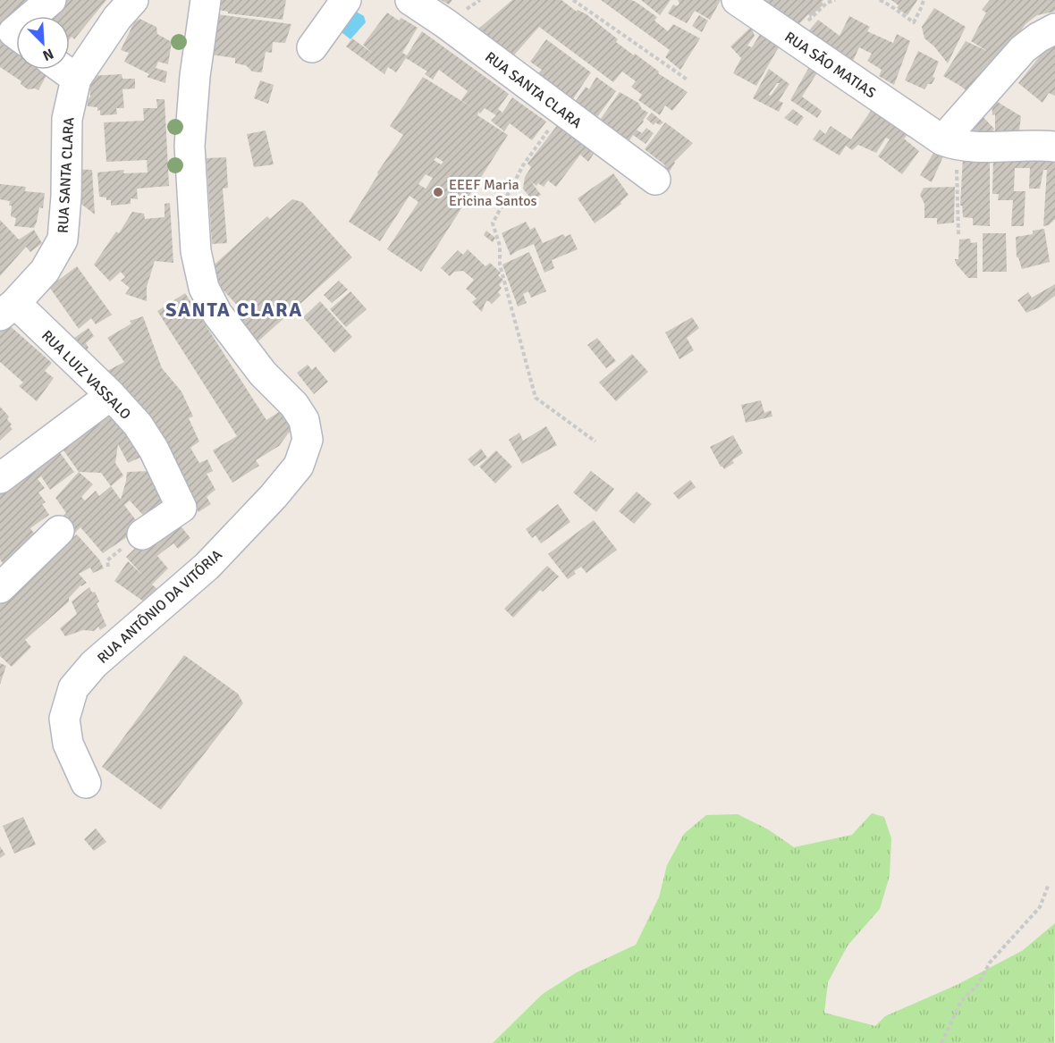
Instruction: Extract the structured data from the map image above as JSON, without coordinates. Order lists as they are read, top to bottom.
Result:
{
  "streets": {
    "street": [
      "RUA SÃO MATIAS",
      "RUA SANTA CLARA",
      "RUA LUIZ VASSALO",
      "RUA ANTÔNIO DA VITÓRIA"
    ]
  },
  "crossings": [
    ["RUA SANTA CLARA", "RUA LUIZ VASSALO"]
  ],
  "districts": ["SANTA CLARA"],
  "places": ["EEEF Maria Ericina Santos"],
  "north": "bottom right"
}
